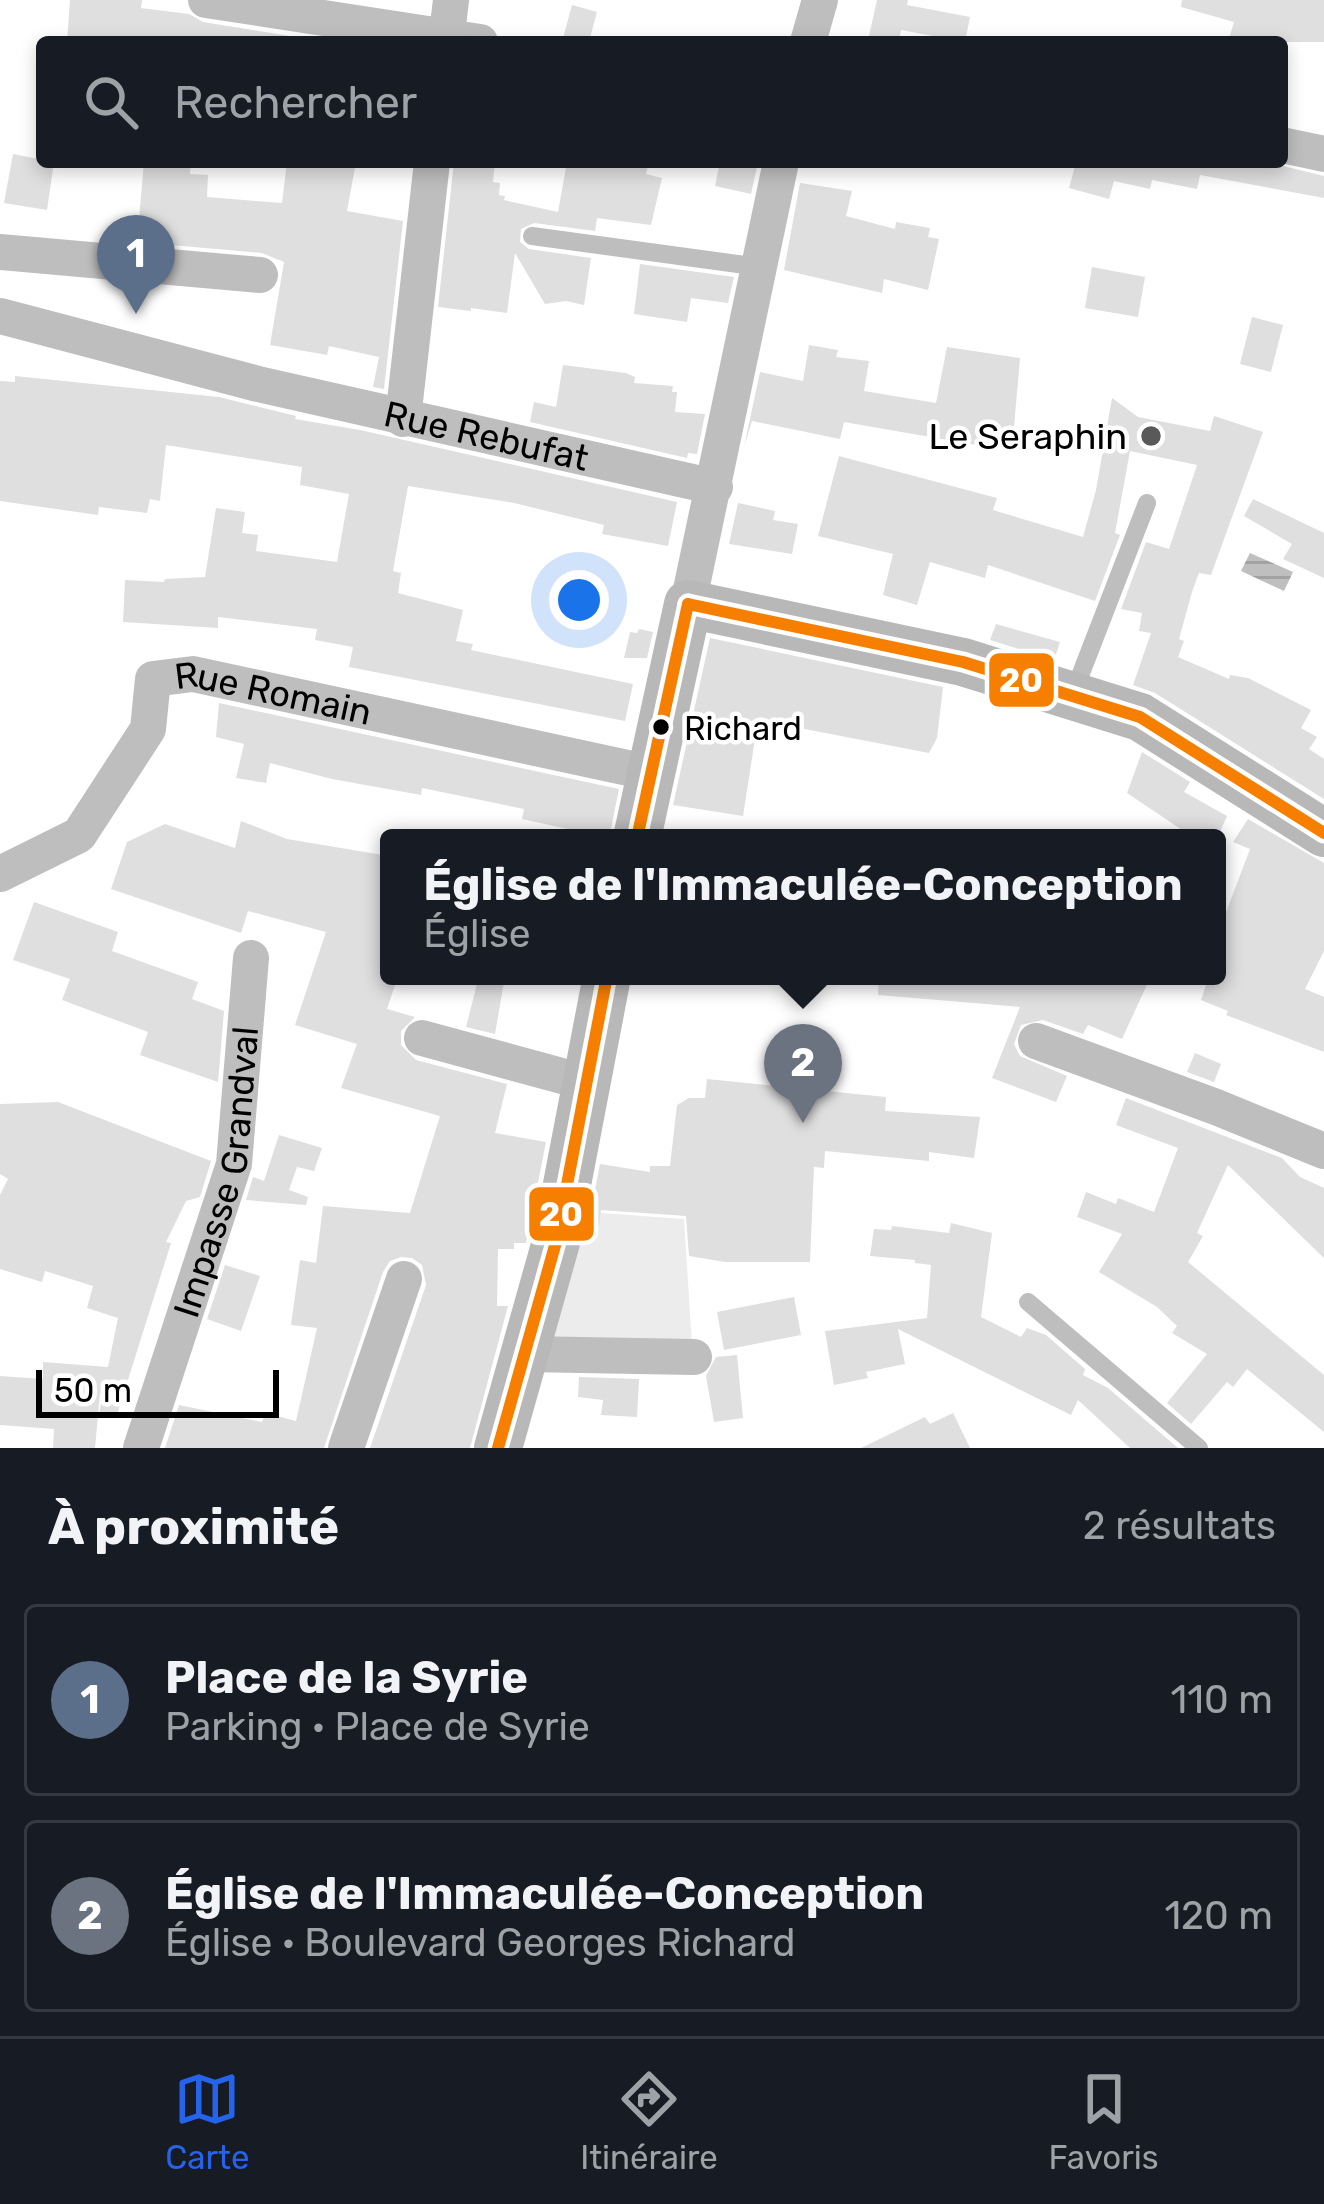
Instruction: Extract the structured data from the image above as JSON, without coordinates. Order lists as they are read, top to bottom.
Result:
{
  "streets": {
    "street": ["Rue Rebufat", "Rue Romain", "Impasse Grandval"]
  },
  "places": ["Le Seraphin", "Richard"],
  "lines": ["transit line 20"],
  "scale_bar": "50 m",
  "page": {
    "search": "Rechercher",
    "pins": ["1", "2"],
    "popup": ["Église de l'Immaculée-Conception", "Église"],
    "scale": "50 m",
    "heading": ["À proximité", "2 résultats"],
    "list": [
      {
        "mark": "1",
        "name": "Place de la Syrie",
        "note": "Parking · Place de Syrie",
        "value": "110 m"
      },
      {
        "mark": "2",
        "name": "Église de l'Immaculée-Conception",
        "note": "Église · Boulevard Georges Richard",
        "value": "120 m"
      }
    ],
    "nav": ["Carte", "Itinéraire", "Favoris"]
  }
}
